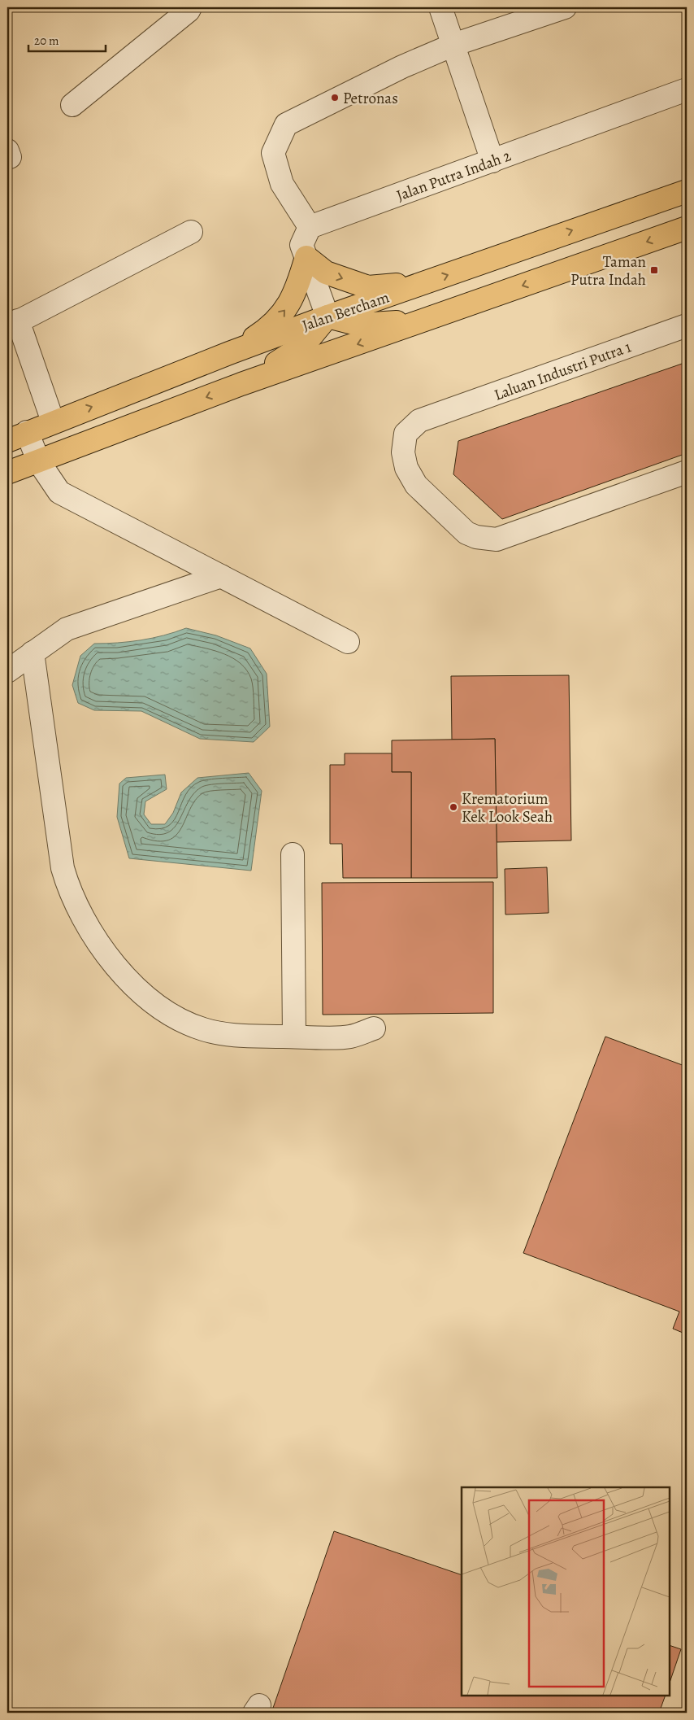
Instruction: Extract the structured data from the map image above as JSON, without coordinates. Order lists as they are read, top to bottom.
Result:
{
  "streets": {
    "main road": ["Jalan Bercham"],
    "street": ["Jalan Putra Indah 2", "Laluan Industri Putra 1"]
  },
  "places": {
    "other": ["Petronas", "Krematorium Kek Look Seah"],
    "transit": ["Taman Putra Indah"]
  },
  "scale_bar": "20 m"
}
